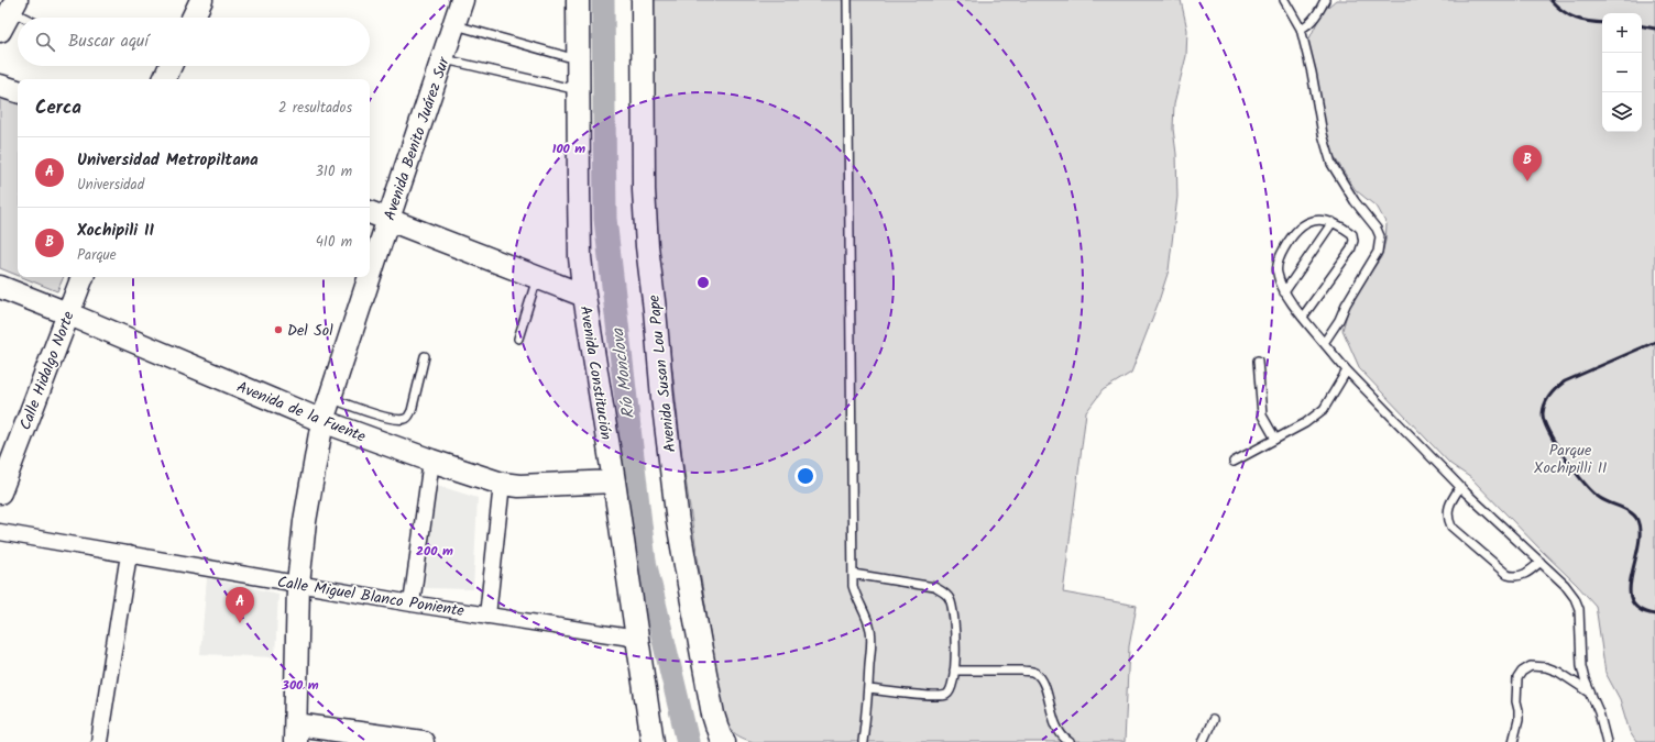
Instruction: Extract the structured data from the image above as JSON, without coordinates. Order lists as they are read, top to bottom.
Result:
{
  "streets": {
    "street": [
      "Avenida Benito Juárez Sur",
      "Calle Hidalgo Norte",
      "Avenida Constitución",
      "Avenida Susan Lou Pape",
      "Avenida de la Fuente",
      "Calle Miguel Blanco Poniente"
    ]
  },
  "crossings": [
    ["Avenida Benito Juárez Sur", "Avenida de la Fuente"],
    ["Avenida Benito Juárez Sur", "Calle Miguel Blanco Poniente"],
    ["Calle Hidalgo Norte", "Avenida de la Fuente"],
    ["Avenida Constitución", "Avenida de la Fuente"],
    ["Avenida Constitución", "Calle Miguel Blanco Poniente"]
  ],
  "water": ["Río Monclova"],
  "parks": ["Parque Xochipilli II"],
  "places": ["Del Sol"],
  "page": {
    "map_buttons": ["+", "−"],
    "search": "Buscar aquí",
    "heading": ["Cerca", "2 resultados"],
    "list": [
      {
        "mark": "A",
        "name": "Universidad Metropiltana",
        "note": "Universidad",
        "value": "310 m"
      },
      {
        "mark": "B",
        "name": "Xochipili II",
        "note": "Parque",
        "value": "410 m"
      }
    ],
    "pins": ["B", "A"]
  },
  "rings": ["100 m", "200 m", "300 m"]
}
